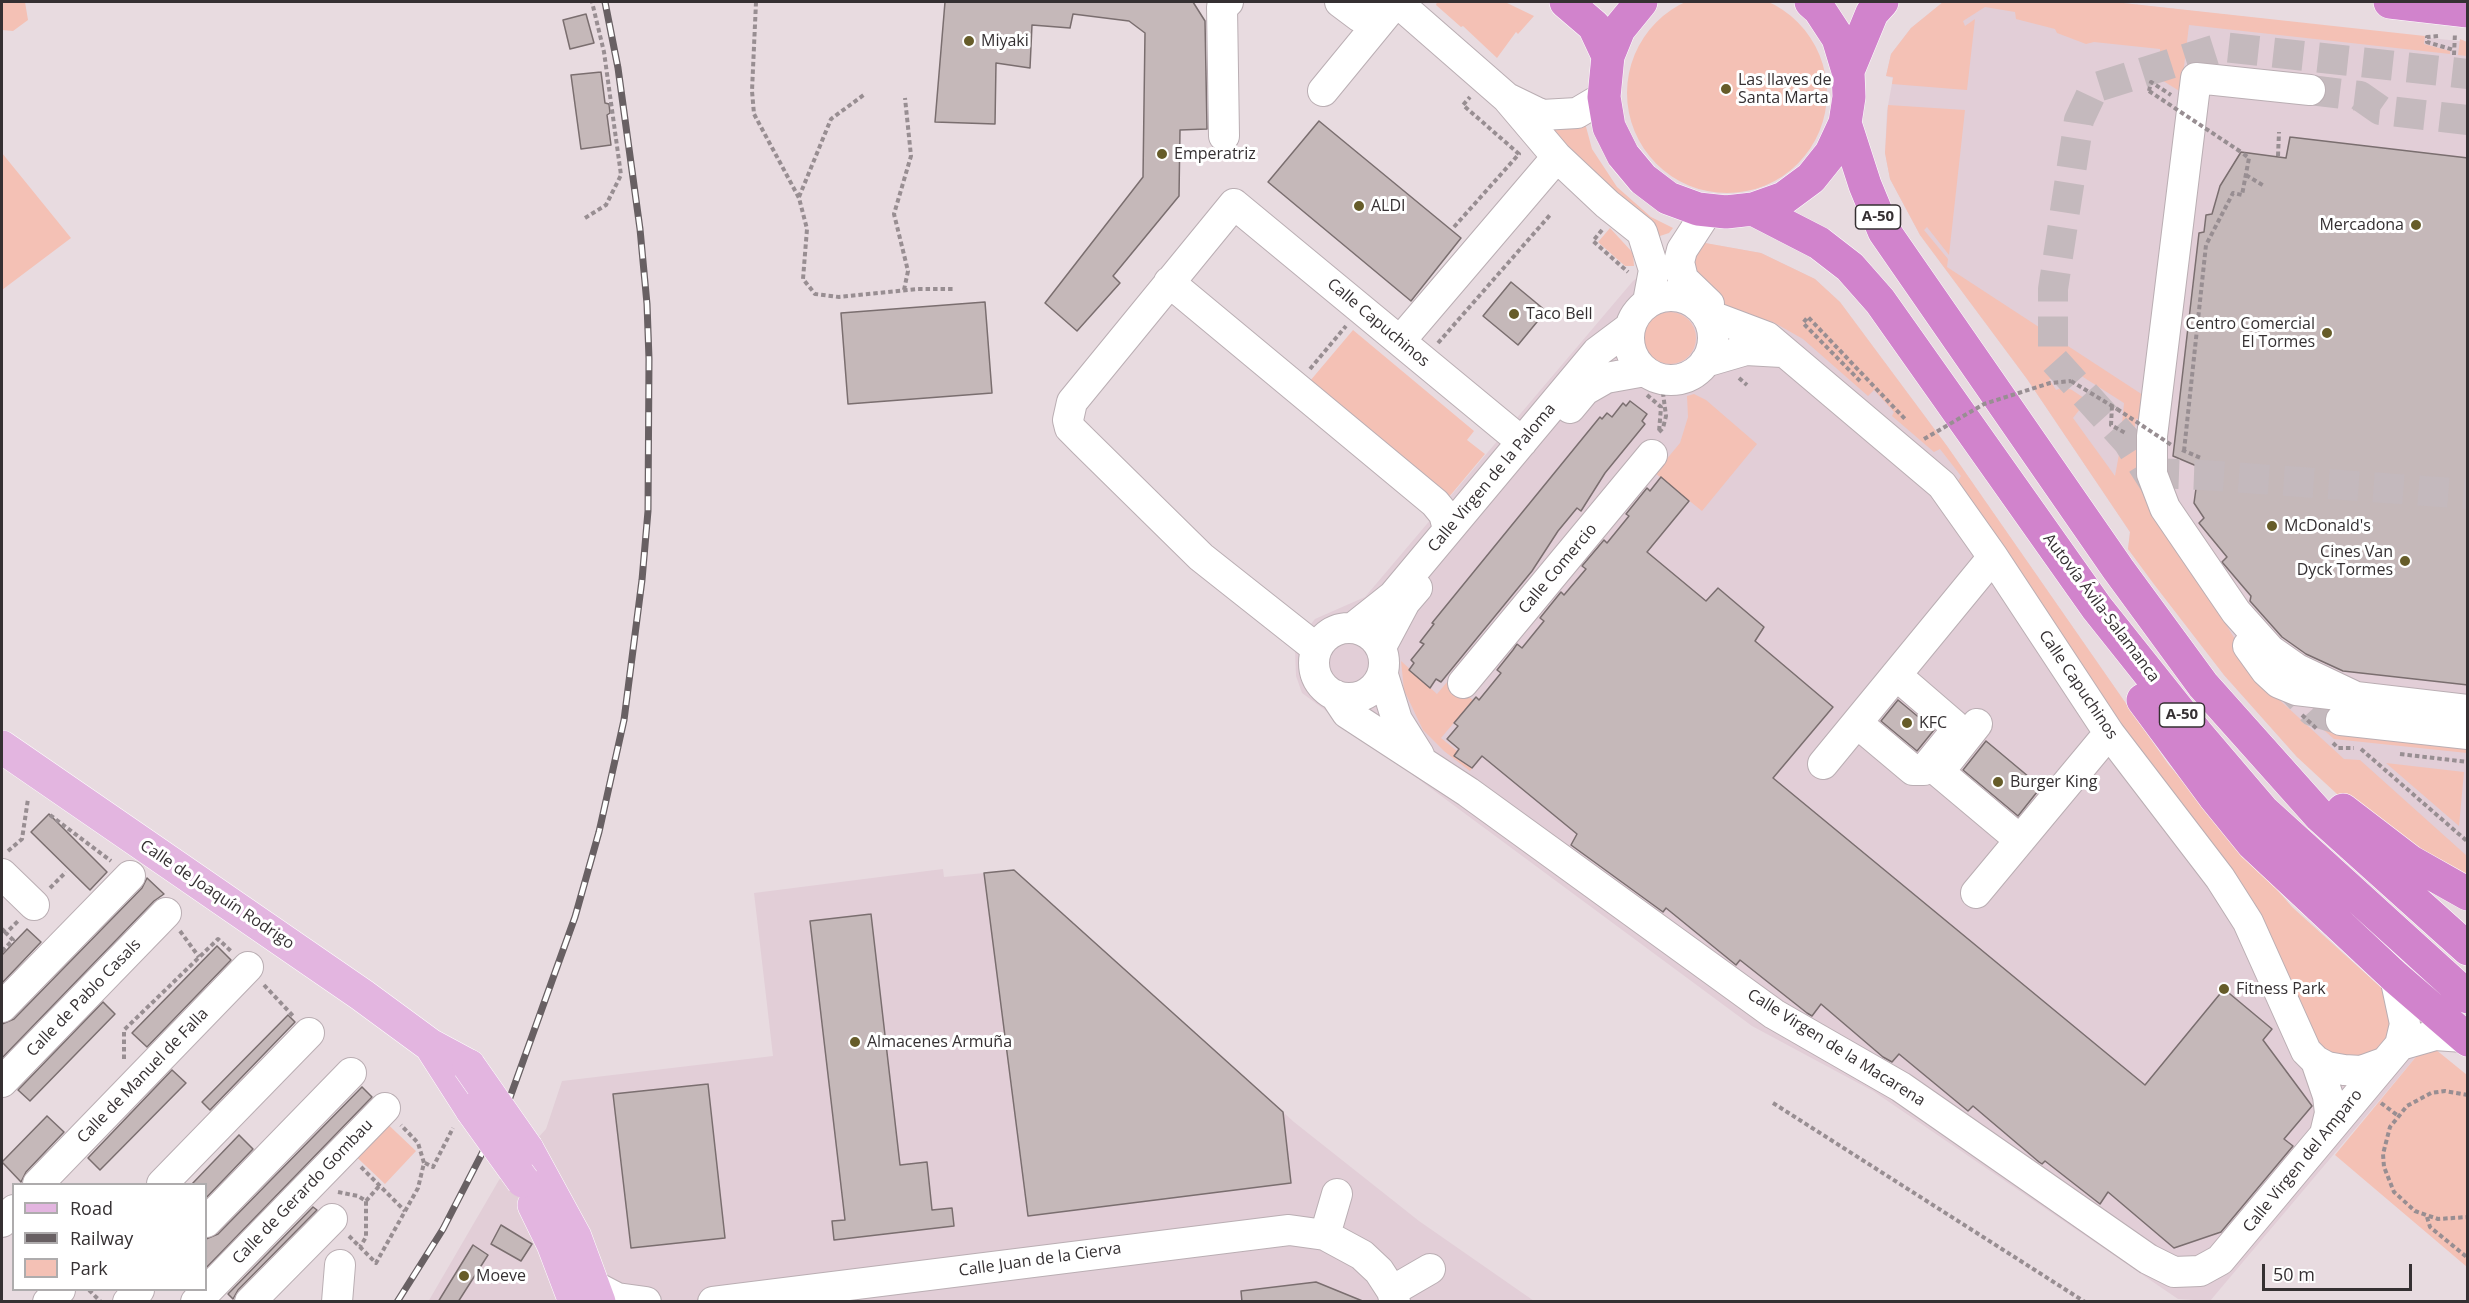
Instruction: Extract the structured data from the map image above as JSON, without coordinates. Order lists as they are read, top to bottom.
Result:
{
  "streets": {
    "highway": ["A-50", "Autovía Ávila-Salamanca"],
    "main road": ["Calle de Joaquín Rodrigo"],
    "street": [
      "Calle Capuchinos",
      "Calle Virgen de la Paloma",
      "Calle Comercio",
      "Calle de Pablo Casals",
      "Calle Virgen de la Macarena",
      "Calle de Manuel de Falla",
      "Calle Virgen del Amparo",
      "Calle de Gerardo Gombau",
      "Calle Juan de la Cierva"
    ]
  },
  "crossings": [
    ["Calle Capuchinos", "Calle Virgen de la Paloma"],
    ["Calle Capuchinos", "Calle Virgen del Amparo"],
    ["Calle Virgen de la Paloma", "Calle Virgen de la Macarena"],
    ["Calle Virgen de la Macarena", "Calle Virgen del Amparo"]
  ],
  "places": [
    "Miyaki",
    "Las llaves de Santa Marta",
    "Emperatriz",
    "ALDI",
    "Mercadona",
    "Taco Bell",
    "Centro Comercial El Tormes",
    "McDonald's",
    "Cines Van Dyck Tormes",
    "KFC",
    "Burger King",
    "Fitness Park",
    "Almacenes Armuña",
    "Moeve"
  ],
  "legend": ["Road", "Railway", "Park"],
  "scale_bar": "50 m"
}
